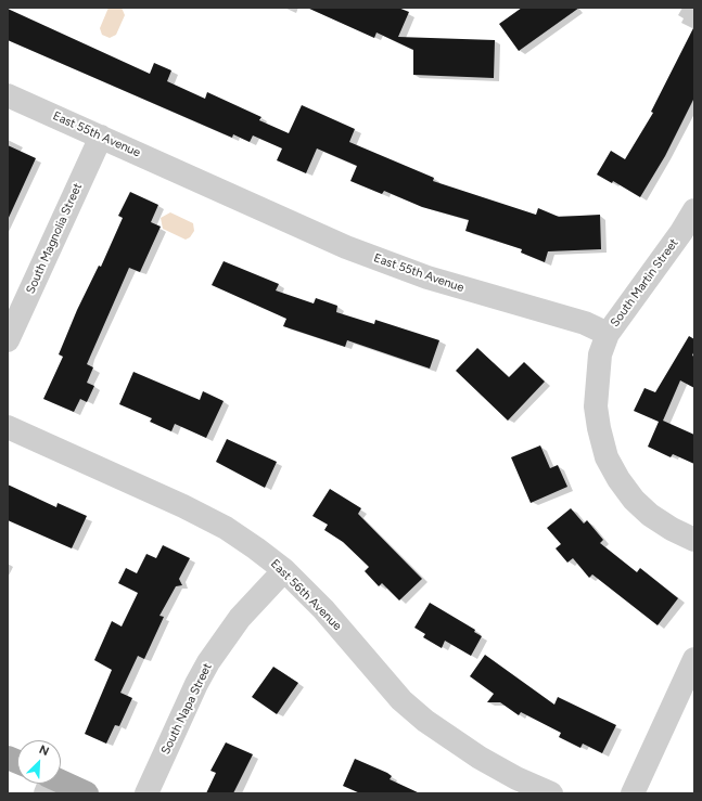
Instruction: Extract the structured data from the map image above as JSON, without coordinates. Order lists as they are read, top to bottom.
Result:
{
  "streets": {
    "street": [
      "East 55th Avenue",
      "South Magnolia Street",
      "South Martin Street",
      "East 56th Avenue",
      "South Napa Street"
    ]
  },
  "crossings": [
    ["East 55th Avenue", "South Magnolia Street"],
    ["East 55th Avenue", "South Martin Street"],
    ["East 56th Avenue", "South Napa Street"]
  ],
  "north": "top right"
}
